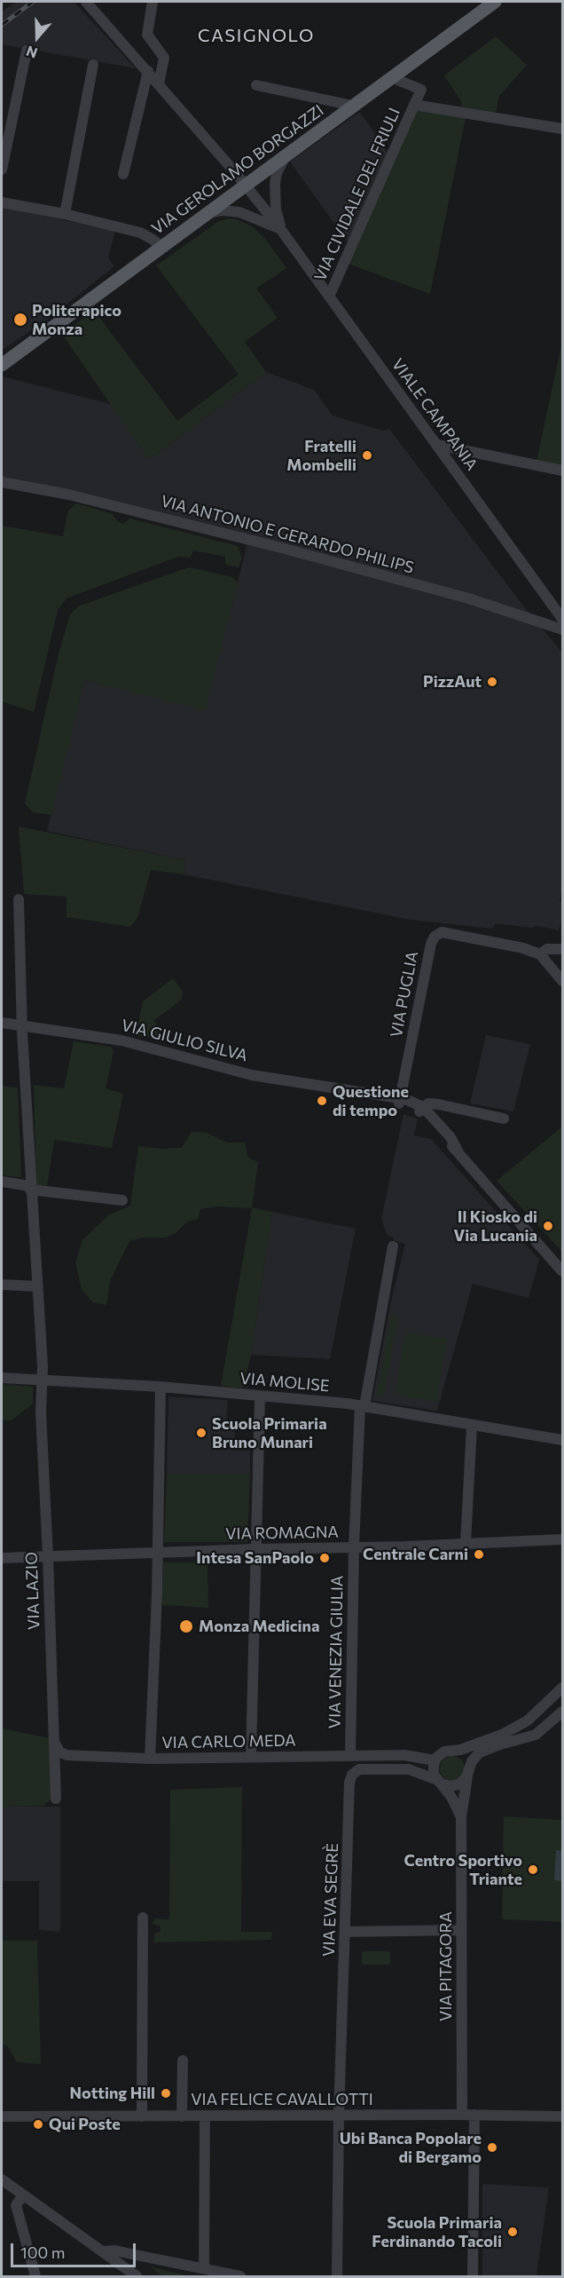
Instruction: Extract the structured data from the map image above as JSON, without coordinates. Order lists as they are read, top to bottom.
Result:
{
  "streets": {
    "main road": ["VIA GEROLAMO BORGAZZI"],
    "street": [
      "VIA CIVIDALE DEL FRIULI",
      "VIALE CAMPANIA",
      "VIA ANTONIO E GERARDO PHILIPS",
      "VIA PUGLIA",
      "VIA GIULIO SILVA",
      "VIA MOLISE",
      "VIA ROMAGNA",
      "VIA LAZIO",
      "VIA VENEZIA GIULIA",
      "VIA CARLO MEDA",
      "VIA EVA SEGRÈ",
      "VIA PITAGORA",
      "VIA FELICE CAVALLOTTI"
    ]
  },
  "crossings": [
    ["VIA GEROLAMO BORGAZZI", "VIA CIVIDALE DEL FRIULI"],
    ["VIA GEROLAMO BORGAZZI", "VIALE CAMPANIA"],
    ["VIA CIVIDALE DEL FRIULI", "VIALE CAMPANIA"],
    ["VIA PUGLIA", "VIA GIULIO SILVA"],
    ["VIA GIULIO SILVA", "VIA LAZIO"],
    ["VIA MOLISE", "VIA LAZIO"],
    ["VIA MOLISE", "VIA VENEZIA GIULIA"],
    ["VIA ROMAGNA", "VIA LAZIO"],
    ["VIA ROMAGNA", "VIA VENEZIA GIULIA"],
    ["VIA LAZIO", "VIA CARLO MEDA"],
    ["VIA VENEZIA GIULIA", "VIA CARLO MEDA"],
    ["VIA CARLO MEDA", "VIA EVA SEGRÈ"],
    ["VIA CARLO MEDA", "VIA PITAGORA"],
    ["VIA EVA SEGRÈ", "VIA PITAGORA"],
    ["VIA EVA SEGRÈ", "VIA FELICE CAVALLOTTI"],
    ["VIA PITAGORA", "VIA FELICE CAVALLOTTI"]
  ],
  "districts": ["CASIGNOLO"],
  "places": [
    "Politerapico Monza",
    "Fratelli Mombelli",
    "PizzAut",
    "Questione di tempo",
    "Il Kiosko di Via Lucania",
    "Scuola Primaria Bruno Munari",
    "Centrale Carni",
    "Intesa SanPaolo",
    "Monza Medicina",
    "Centro Sportivo Triante",
    "Notting Hill",
    "Qui Poste",
    "Ubi Banca Popolare di Bergamo",
    "Scuola Primaria Ferdinando Tacoli"
  ],
  "scale_bar": "100 m",
  "north": "bottom"
}
